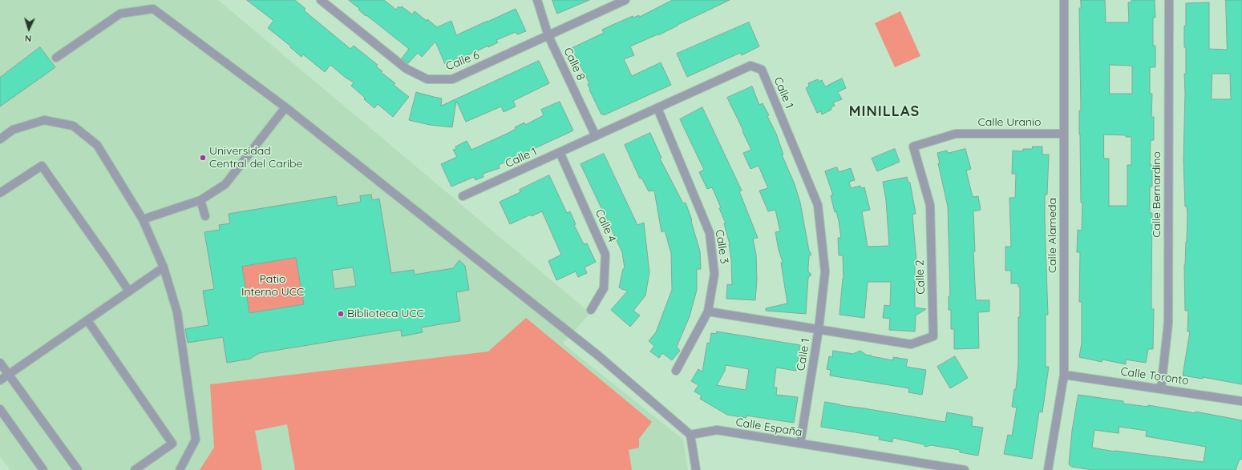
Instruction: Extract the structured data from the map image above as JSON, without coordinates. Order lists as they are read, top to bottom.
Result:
{
  "streets": {
    "street": [
      "Calle 6",
      "Calle 8",
      "Calle 1",
      "Calle Uranio",
      "Calle Bernardino",
      "Calle 4",
      "Calle Alameda",
      "Calle 3",
      "Calle 2",
      "Calle Toronto",
      "Calle España"
    ]
  },
  "crossings": [
    ["Calle 6", "Calle 8"],
    ["Calle 8", "Calle 1"],
    ["Calle 1", "Calle 4"],
    ["Calle 1", "Calle 3"],
    ["Calle 1", "Calle 2"],
    ["Calle 1", "Calle España"],
    ["Calle Uranio", "Calle Alameda"],
    ["Calle Uranio", "Calle 2"],
    ["Calle Bernardino", "Calle Toronto"],
    ["Calle Alameda", "Calle Toronto"]
  ],
  "districts": ["MINILLAS"],
  "parks": ["Patio Interno UCC"],
  "places": ["Universidad Central del Caribe", "Biblioteca UCC"],
  "north": "bottom"
}
